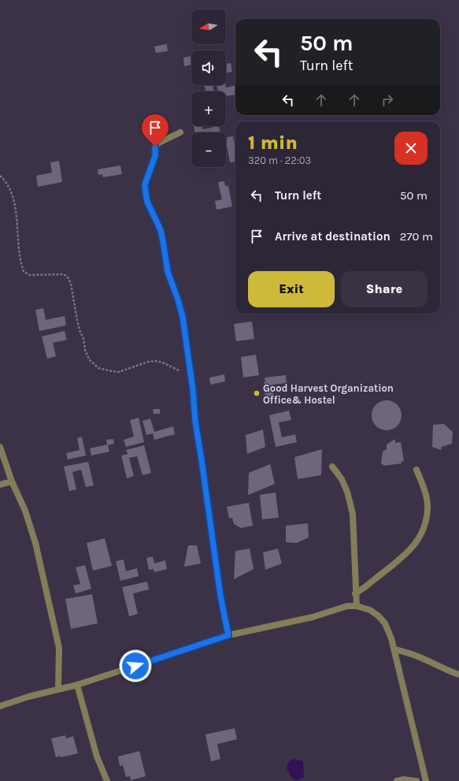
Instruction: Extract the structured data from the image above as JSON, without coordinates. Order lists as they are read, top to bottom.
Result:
{
  "places": ["Good Harvest Organization Office& Hostel"],
  "north": "left",
  "page": {
    "map_buttons": ["+", "−"],
    "turn": ["50 m", "Turn left"],
    "heading": ["1 min", "320 m · 22:03"],
    "list": [
      {
        "name": "Turn left",
        "value": "50 m"
      },
      {
        "name": "Arrive at destination",
        "value": "270 m"
      }
    ],
    "buttons": ["Exit", "Share"]
  }
}
